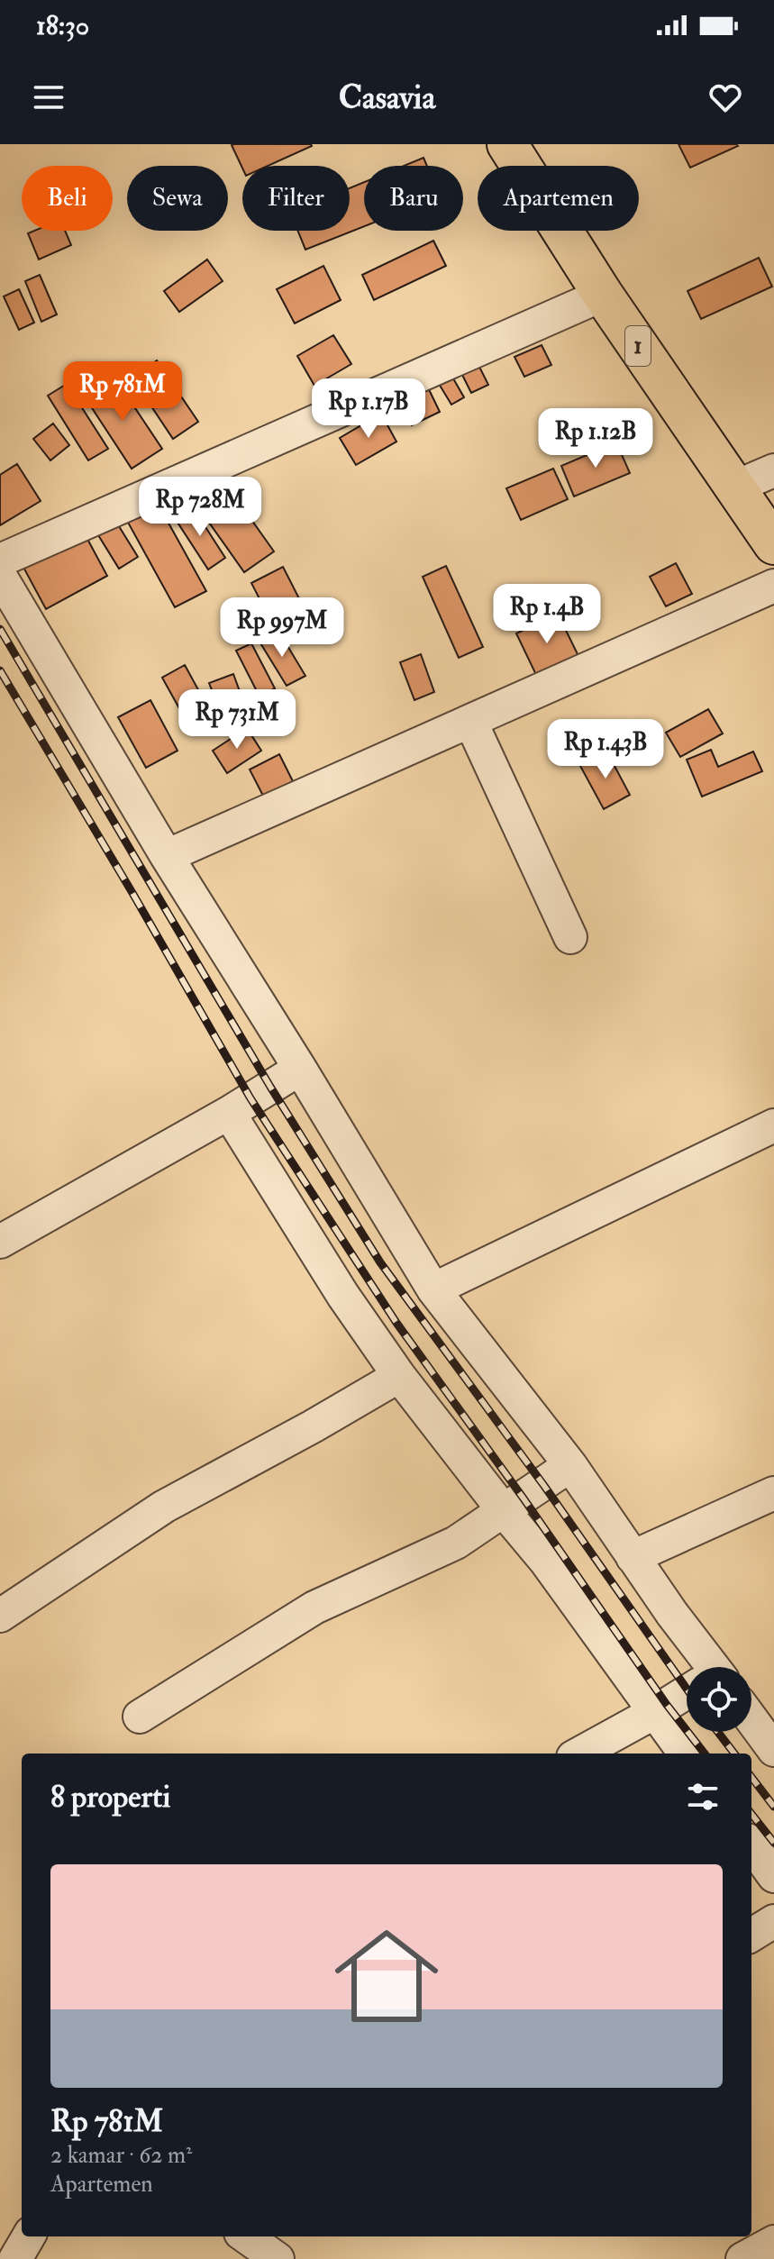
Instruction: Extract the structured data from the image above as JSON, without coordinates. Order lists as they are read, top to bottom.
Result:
{
  "streets": {
    "highway": ["1"]
  },
  "page": {
    "status": "18:30",
    "header": "Casavia",
    "chip": [
      "Beli",
      "Sewa",
      "Filter",
      "Baru",
      "Apartemen"
    ],
    "price": [
      "Rp 781M",
      "Rp 1.17B",
      "Rp 1.12B",
      "Rp 728M",
      "Rp 1.4B",
      "Rp 997M",
      "Rp 731M",
      "Rp 1.43B"
    ],
    "heading": "8 properti",
    "list": [
      {
        "name": "Rp 781M",
        "note": "2 kamar · 62 m² · Apartemen"
      }
    ]
  }
}
